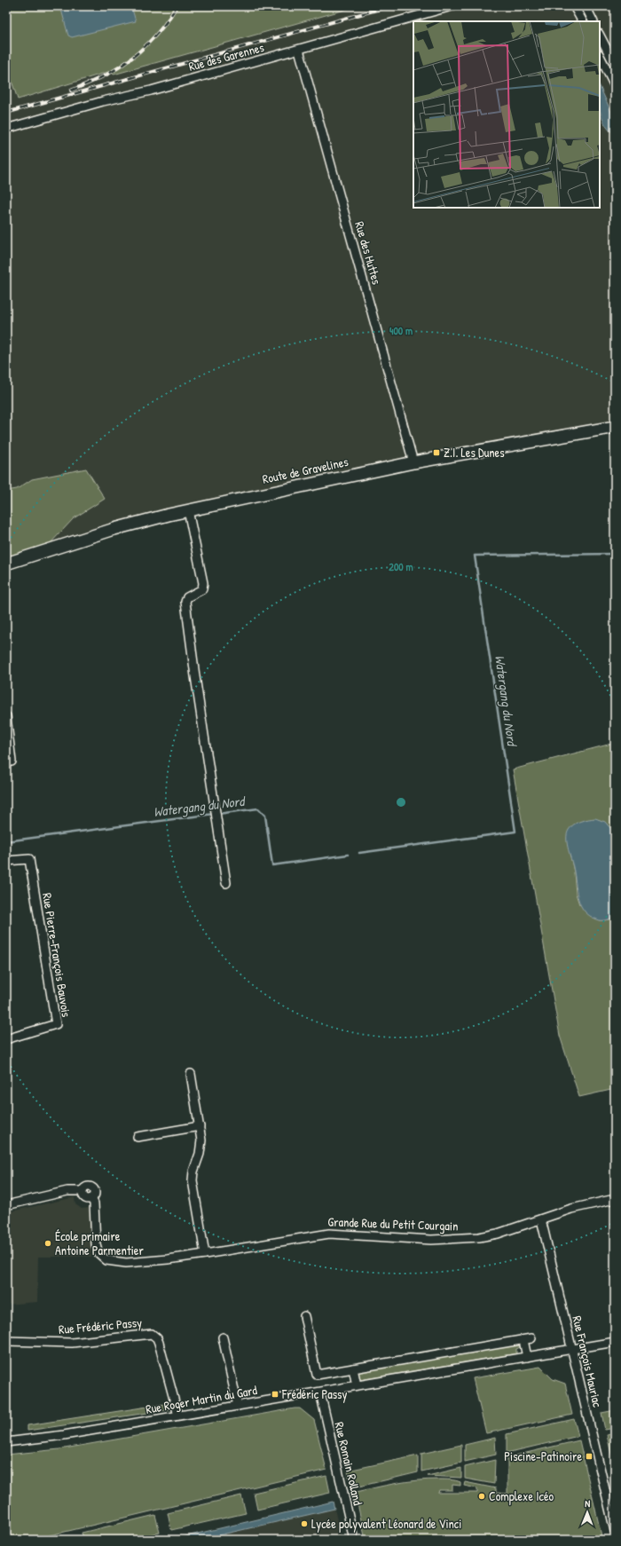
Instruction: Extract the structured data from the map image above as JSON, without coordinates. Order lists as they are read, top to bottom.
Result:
{
  "streets": {
    "main road": ["Route de Gravelines"],
    "street": [
      "Rue des Garennes",
      "Rue des Huttes",
      "Rue Pierre-François Bauvois",
      "Grande Rue du Petit Courgain",
      "Rue Frédéric Passy",
      "Rue François Mauriac",
      "Rue Roger Martin du Gard",
      "Rue Romain Rolland"
    ]
  },
  "crossings": [
    ["Rue des Garennes", "Rue des Huttes"],
    ["Rue des Huttes", "Route de Gravelines"],
    ["Grande Rue du Petit Courgain", "Rue François Mauriac"],
    ["Rue Frédéric Passy", "Rue Roger Martin du Gard"],
    ["Rue François Mauriac", "Rue Roger Martin du Gard"],
    ["Rue Roger Martin du Gard", "Rue Romain Rolland"]
  ],
  "water": ["Watergang du Nord"],
  "places": {
    "transit": ["Z.I. Les Dunes", "Frédéric Passy", "Piscine-Patinoire"],
    "other": ["École primaire Antoine Parmentier", "Complexe Icéo", "Lycée polyvalent Léonard de Vinci"]
  },
  "north": "top",
  "rings": ["400 m", "200 m"]
}
